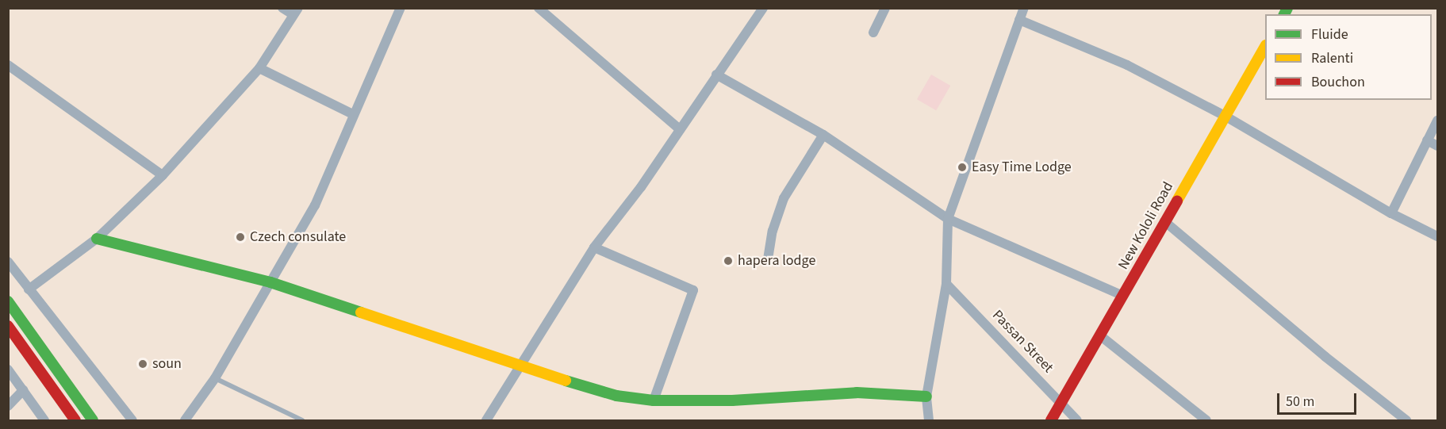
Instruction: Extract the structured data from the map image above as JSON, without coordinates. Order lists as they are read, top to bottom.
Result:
{
  "streets": {
    "street": ["New Kololi Road", "Passan Street"]
  },
  "crossings": [
    ["New Kololi Road", "Passan Street"]
  ],
  "places": [
    "Easy Time Lodge",
    "Czech consulate",
    "hapera lodge",
    "soun"
  ],
  "legend": ["Fluide", "Ralenti", "Bouchon"],
  "scale_bar": "50 m"
}
